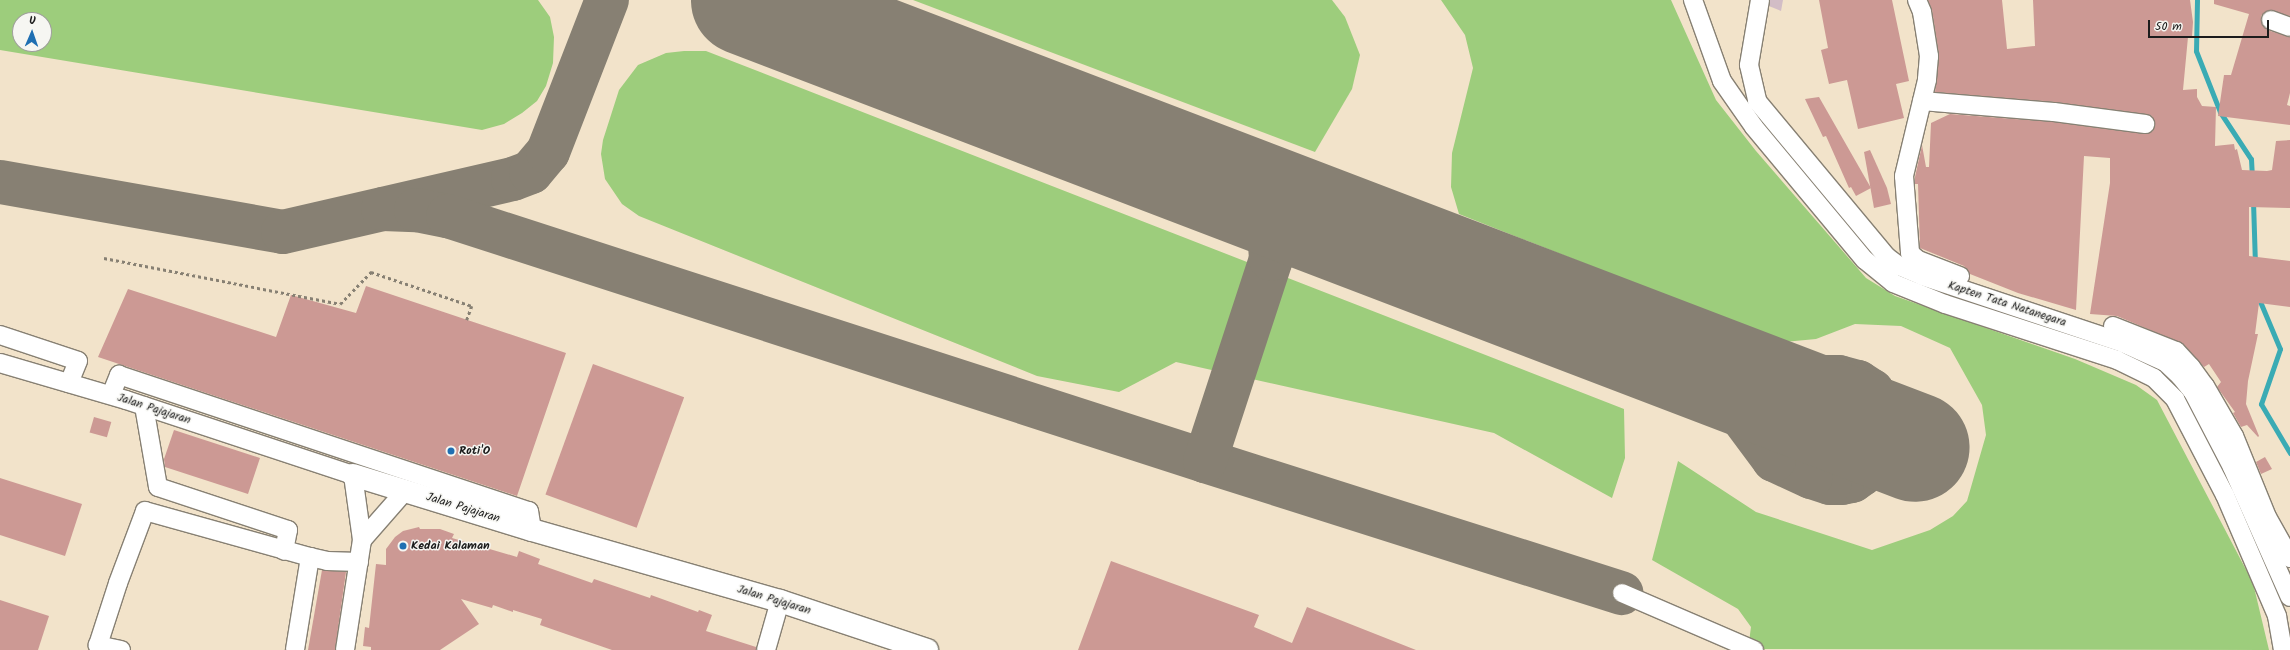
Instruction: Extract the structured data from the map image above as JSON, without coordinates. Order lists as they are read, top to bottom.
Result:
{
  "streets": {
    "main road": ["Jalan Pajajaran"],
    "street": ["Kapten Tata Natanegara"]
  },
  "places": ["Roti'O", "Kedai Kalaman"],
  "scale_bar": "50 m",
  "north": "top"
}
